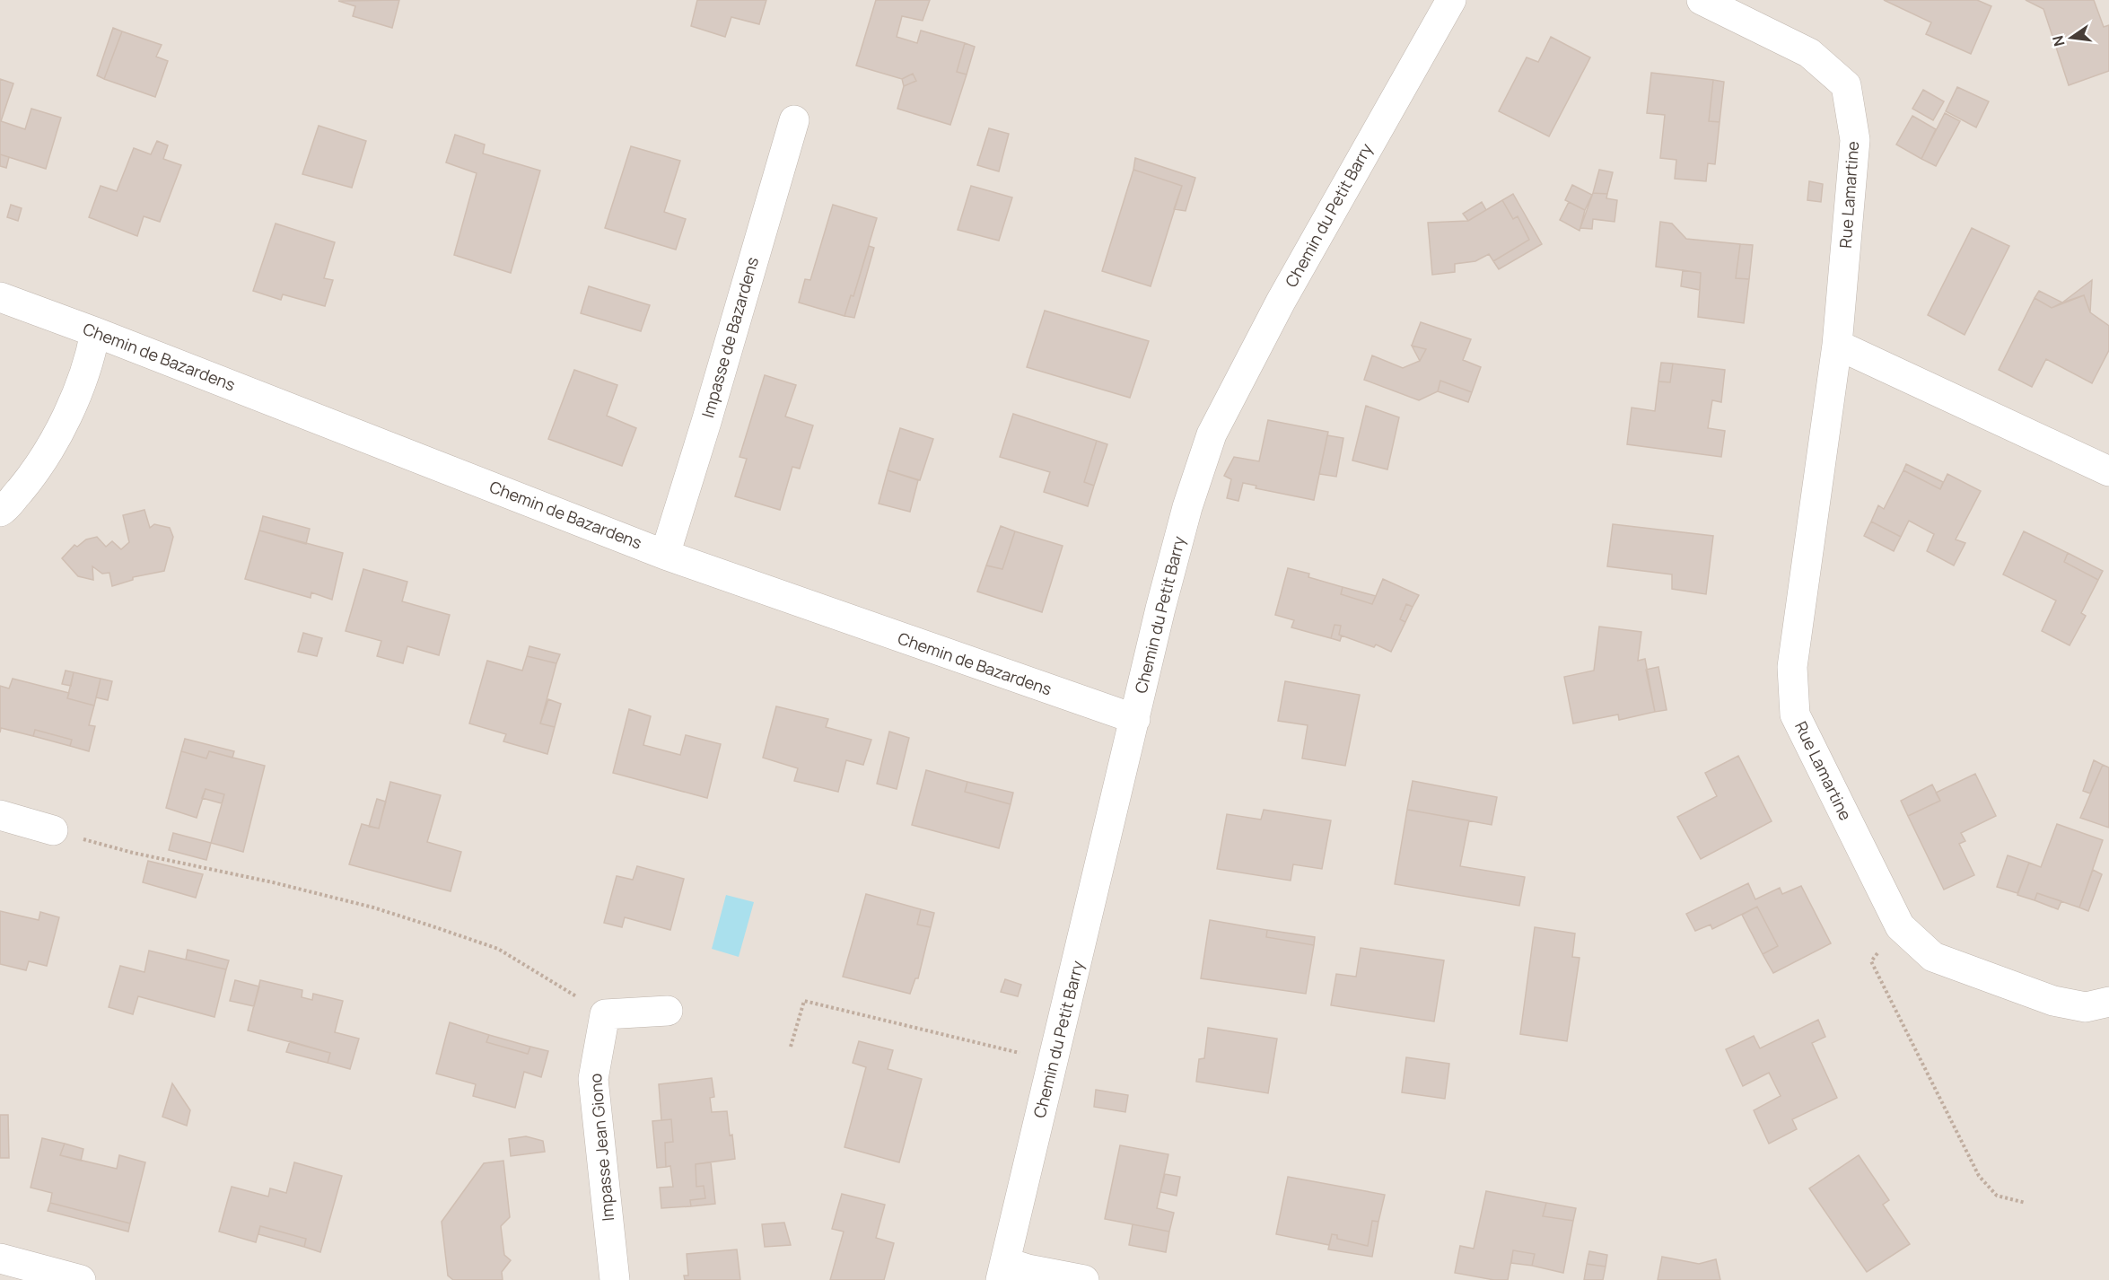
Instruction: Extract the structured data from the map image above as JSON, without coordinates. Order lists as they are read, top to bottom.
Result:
{
  "streets": {
    "street": [
      "Rue Lamartine",
      "Chemin du Petit Barry",
      "Impasse de Bazardens",
      "Chemin de Bazardens",
      "Impasse Jean Giono"
    ]
  },
  "crossings": [
    ["Chemin du Petit Barry", "Chemin de Bazardens"],
    ["Impasse de Bazardens", "Chemin de Bazardens"]
  ],
  "north": "left"
}
